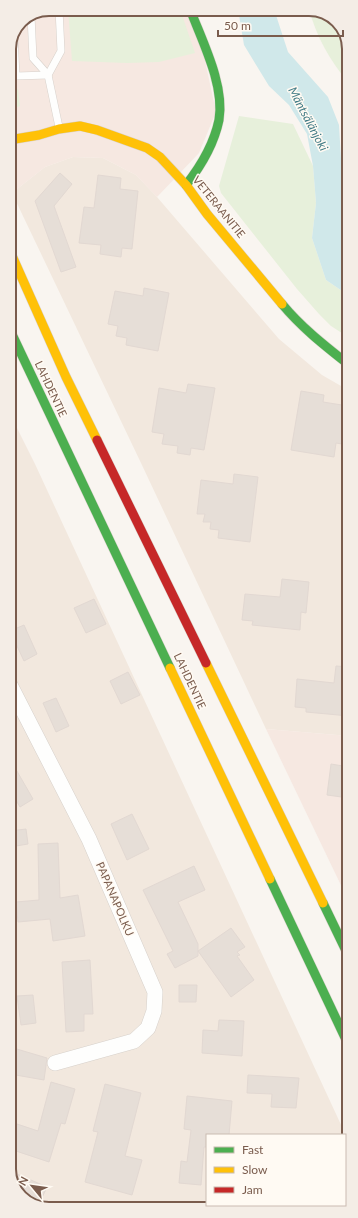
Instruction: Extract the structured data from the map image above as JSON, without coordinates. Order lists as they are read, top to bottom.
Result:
{
  "streets": {
    "main road": ["VETERAANITIE", "LAHDENTIE"],
    "street": ["PAPANAPOLKU"]
  },
  "water": ["Mäntsälänjoki"],
  "legend": ["Fast", "Slow", "Jam"],
  "scale_bar": "50 m",
  "north": "top left"
}
